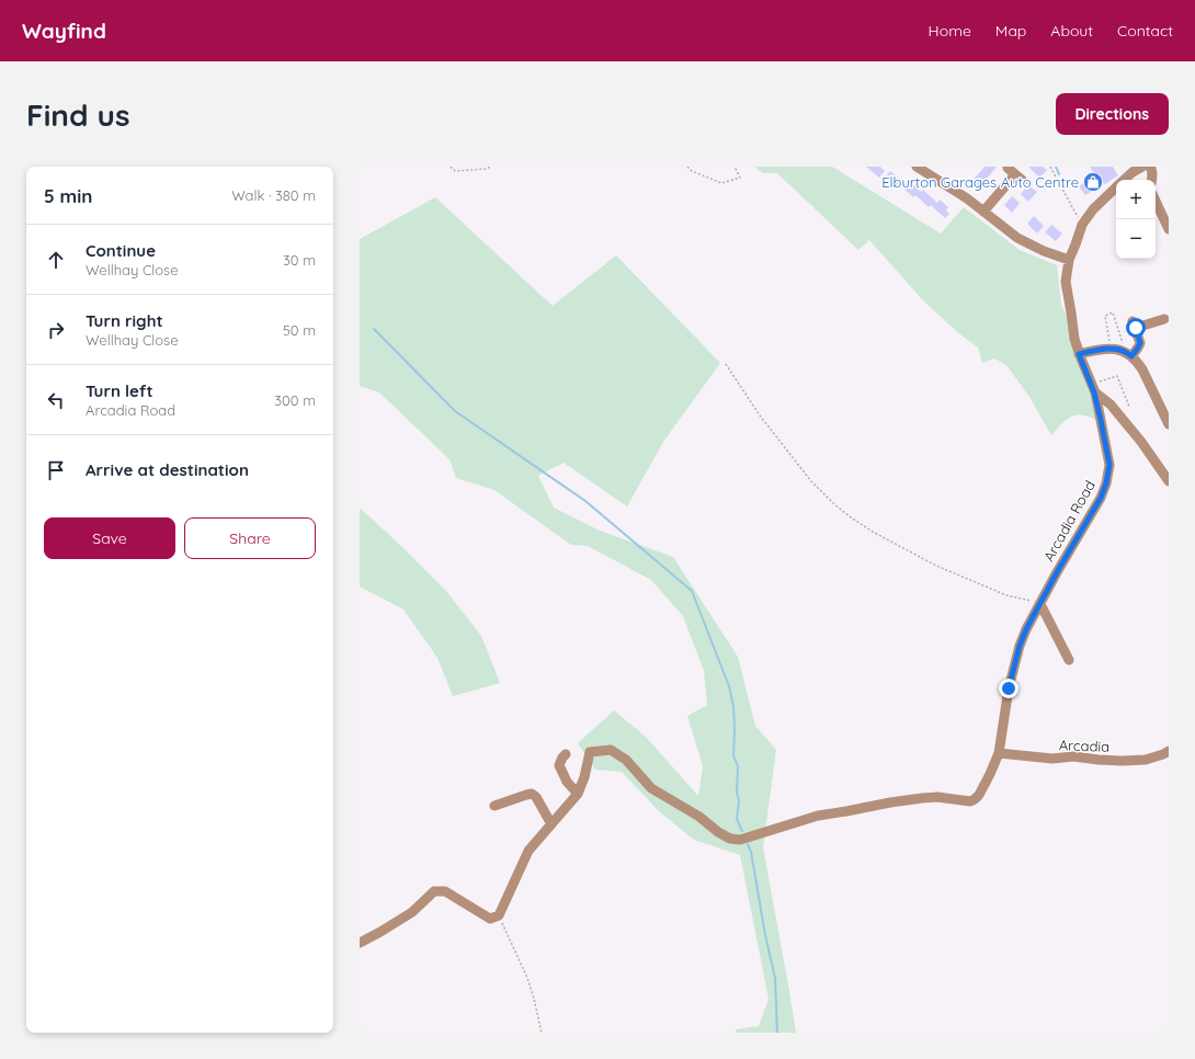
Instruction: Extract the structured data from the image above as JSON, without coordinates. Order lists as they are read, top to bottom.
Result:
{
  "streets": {
    "street": ["Arcadia Road", "Arcadia"]
  },
  "crossings": [
    ["Arcadia Road", "Arcadia"]
  ],
  "places": {
    "shop": ["Elburton Garages Auto Centre"]
  },
  "page": {
    "header": "Wayfind",
    "nav": [
      "Home",
      "Map",
      "About",
      "Contact"
    ],
    "buttons": [
      "Directions",
      ["Save", "Share"]
    ],
    "title": "Find us",
    "heading": ["5 min", "Walk · 380 m"],
    "map_buttons": ["+", "−"],
    "list": [
      ["Continue", "Wellhay Close", "30 m"],
      ["Turn right", "Wellhay Close", "50 m"],
      ["Turn left", "Arcadia Road", "300 m"],
      "Arrive at destination"
    ]
  }
}
